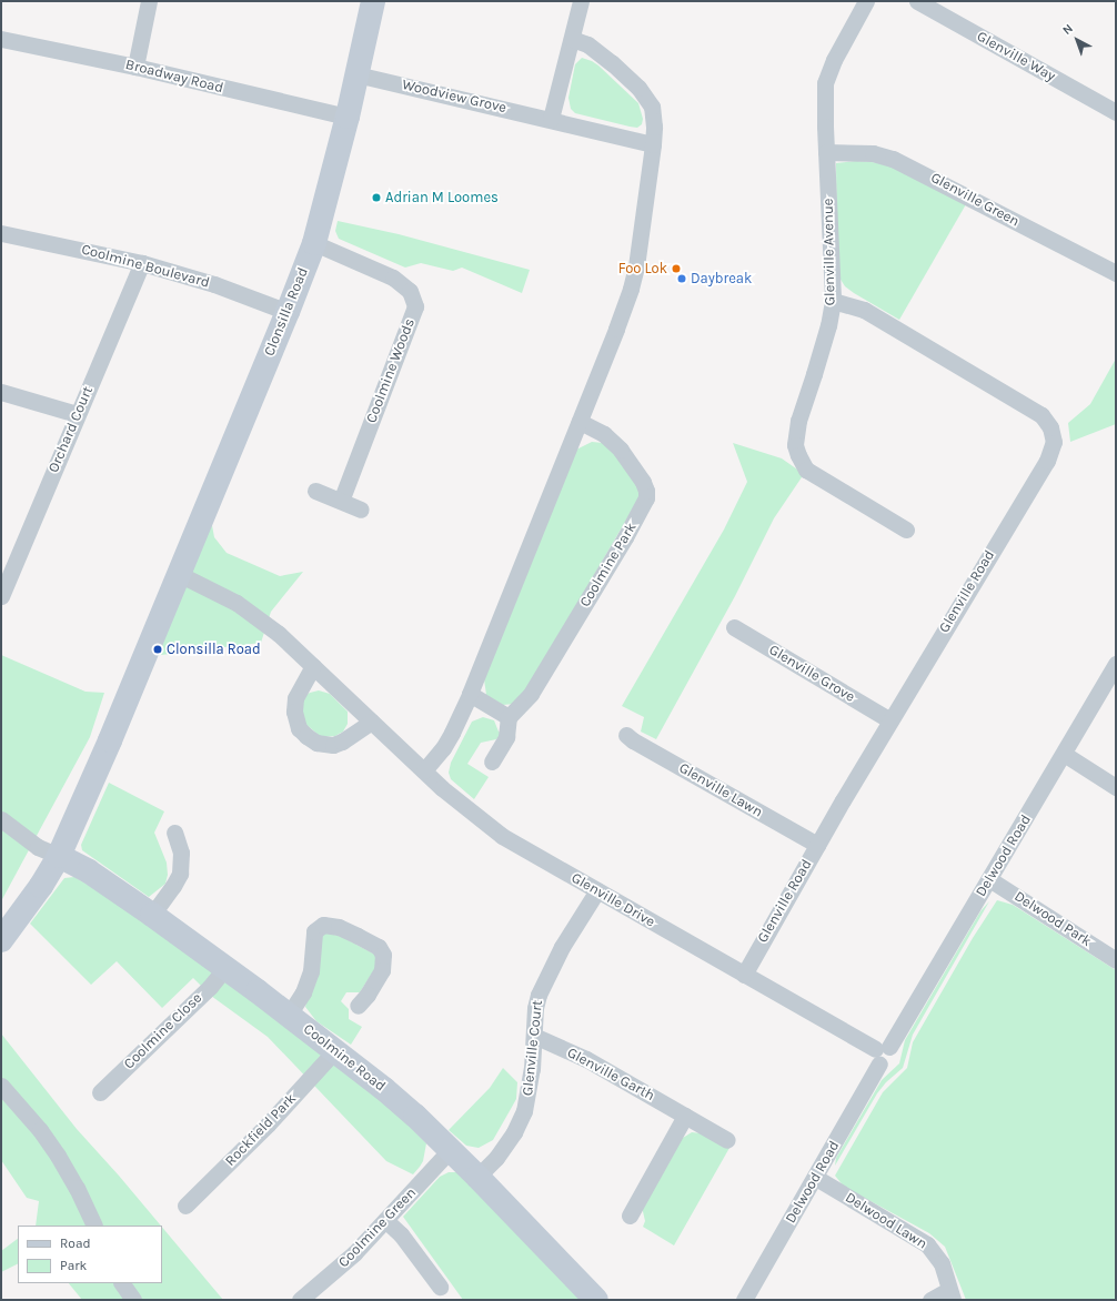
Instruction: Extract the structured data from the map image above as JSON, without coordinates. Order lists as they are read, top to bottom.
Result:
{
  "streets": {
    "street": [
      "Glenville Way",
      "Broadway Road",
      "Woodview Grove",
      "Glenville Green",
      "Glenville Avenue",
      "Coolmine Boulevard",
      "Clonsilla Road",
      "Coolmine Woods",
      "Orchard Court",
      "Coolmine Park",
      "Glenville Road",
      "Glenville Grove",
      "Glenville Lawn",
      "Delwood Road",
      "Glenville Drive",
      "Delwood Park",
      "Coolmine Close",
      "Glenville Court",
      "Coolmine Road",
      "Glenville Garth",
      "Rockfield Park",
      "Delwood Lawn",
      "Coolmine Green"
    ]
  },
  "crossings": [
    ["Broadway Road", "Clonsilla Road"],
    ["Woodview Grove", "Clonsilla Road"],
    ["Glenville Green", "Glenville Avenue"],
    ["Glenville Avenue", "Glenville Road"],
    ["Coolmine Boulevard", "Clonsilla Road"],
    ["Coolmine Boulevard", "Orchard Court"],
    ["Clonsilla Road", "Coolmine Woods"],
    ["Clonsilla Road", "Glenville Drive"],
    ["Clonsilla Road", "Coolmine Road"],
    ["Glenville Road", "Glenville Grove"],
    ["Glenville Road", "Glenville Lawn"],
    ["Glenville Road", "Glenville Drive"],
    ["Delwood Road", "Glenville Drive"],
    ["Delwood Road", "Delwood Park"],
    ["Delwood Road", "Delwood Lawn"],
    ["Glenville Drive", "Glenville Court"],
    ["Coolmine Close", "Coolmine Road"],
    ["Glenville Court", "Coolmine Road"],
    ["Glenville Court", "Glenville Garth"],
    ["Coolmine Road", "Rockfield Park"],
    ["Coolmine Road", "Coolmine Green"]
  ],
  "places": [
    "Adrian M Loomes",
    "Foo Lok",
    "Daybreak",
    "Clonsilla Road"
  ],
  "legend": ["Road", "Park"],
  "north": "top left"
}
